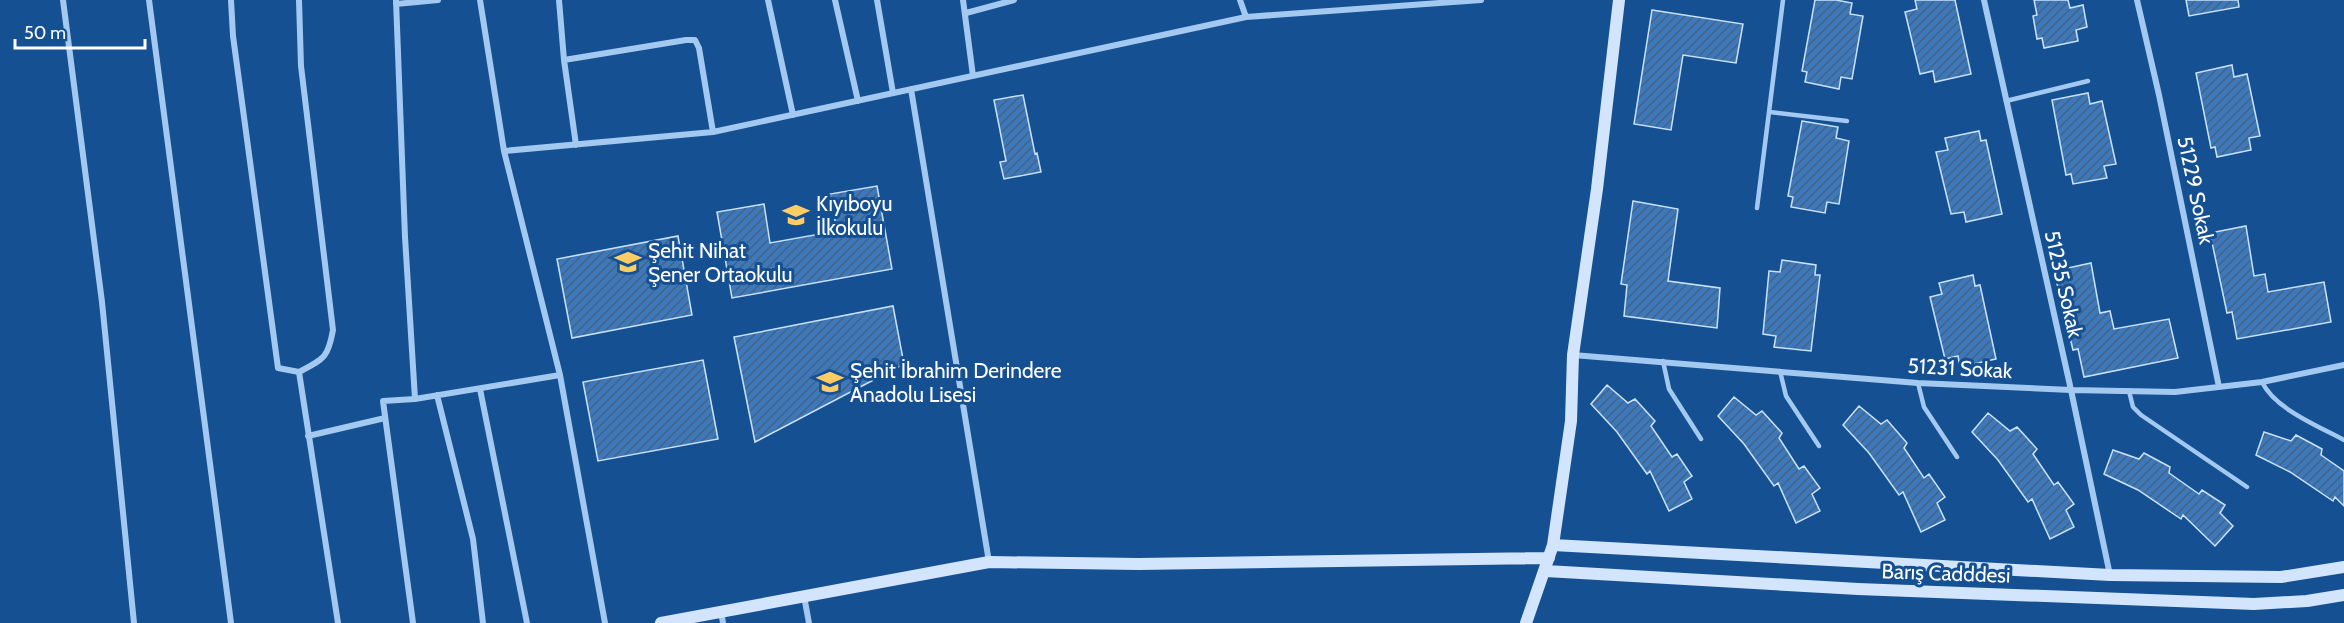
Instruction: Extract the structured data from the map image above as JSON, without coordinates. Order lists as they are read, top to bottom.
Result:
{
  "streets": {
    "main road": ["Barış Cadddesi"],
    "street": ["51229 Sokak", "51235 Sokak", "51231 Sokak"]
  },
  "crossings": [
    ["51229 Sokak", "51231 Sokak"],
    ["51235 Sokak", "51231 Sokak"],
    ["51235 Sokak", "Barış Cadddesi"]
  ],
  "places": {
    "school or university": ["Kıyıboyu İlkokulu", "Şehit Nihat Şener Ortaokulu", "Şehit İbrahim Derindere Anadolu Lisesi"]
  },
  "scale_bar": "50 m"
}
